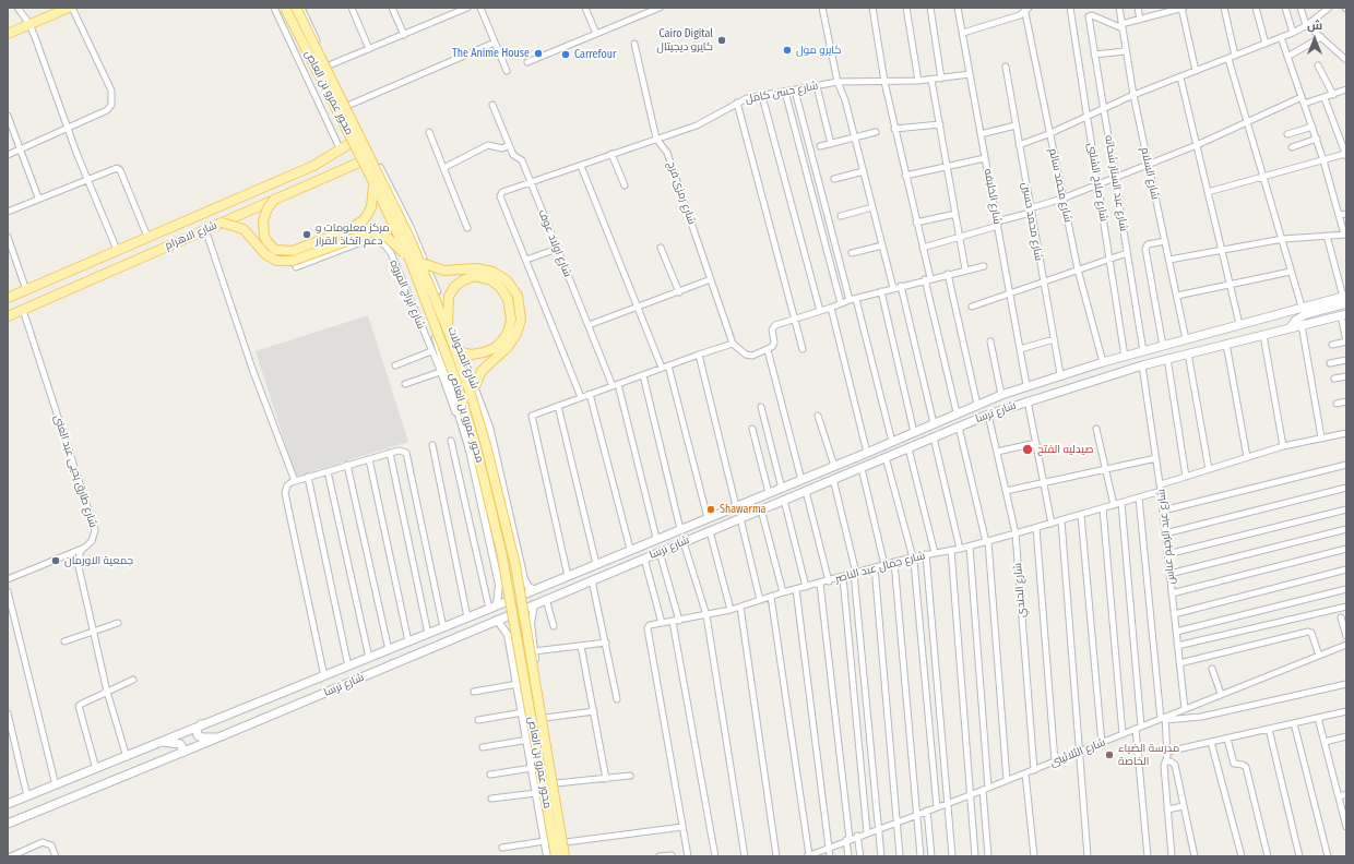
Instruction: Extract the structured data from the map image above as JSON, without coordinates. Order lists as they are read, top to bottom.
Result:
{
  "streets": {
    "main road": ["محور عمرو بن العاص", "شارع الاهرام", "شارع ترسا"],
    "street": [
      "شارع حسن كامل",
      "شارع السلام",
      "شارع صلاح الشلبى",
      "شارع عبد الستار شحاته",
      "شارع محمد سالم",
      "شارع رمزى فرج",
      "شارع الخليفه",
      "شارع محمد حسين",
      "شارع اولاد عوف",
      "شارع ابراج المروه",
      "شارع المحولات",
      "شارع طارق يحيى عبد الغنى",
      "شارع عبد الرحيم عباس",
      "شارع جمال عبد الناصر",
      "شارع الجندي",
      "شارع الثلاثينى"
    ]
  },
  "crossings": [
    ["شارع حسن كامل", "شارع رمزى فرج"],
    ["شارع حسن كامل", "شارع الخليفه"],
    ["شارع حسن كامل", "شارع اولاد عوف"],
    ["شارع السلام", "شارع عبد الستار شحاته"],
    ["شارع السلام", "شارع ترسا"],
    ["شارع صلاح الشلبى", "شارع ترسا"],
    ["شارع عبد الستار شحاته", "شارع ترسا"],
    ["شارع محمد سالم", "شارع ترسا"],
    ["شارع الخليفه", "شارع ترسا"],
    ["شارع محمد حسين", "شارع ترسا"],
    ["شارع الاهرام", "شارع المحولات"],
    ["شارع الاهرام", "شارع طارق يحيى عبد الغنى"],
    ["شارع اولاد عوف", "شارع ترسا"],
    ["شارع ابراج المروه", "شارع المحولات"],
    ["شارع المحولات", "شارع ترسا"],
    ["شارع ترسا", "شارع طارق يحيى عبد الغنى"],
    ["شارع ترسا", "شارع عبد الرحيم عباس"],
    ["شارع ترسا", "شارع الجندي"],
    ["شارع عبد الرحيم عباس", "شارع جمال عبد الناصر"],
    ["شارع عبد الرحيم عباس", "شارع الثلاثينى"],
    ["شارع جمال عبد الناصر", "شارع الجندي"],
    ["شارع الجندي", "شارع الثلاثينى"]
  ],
  "places": [
    "Cairo Digital كايرو ديجيتال",
    "كايرو مول",
    "The Anime House",
    "Carrefour",
    "مركز معلومات و دعم اتخاذ القرار",
    "صيدليه الفتح",
    "Shawarma",
    "جمعية الاورمان",
    "مدرسة الضياء الخاصة"
  ],
  "north": "top"
}
